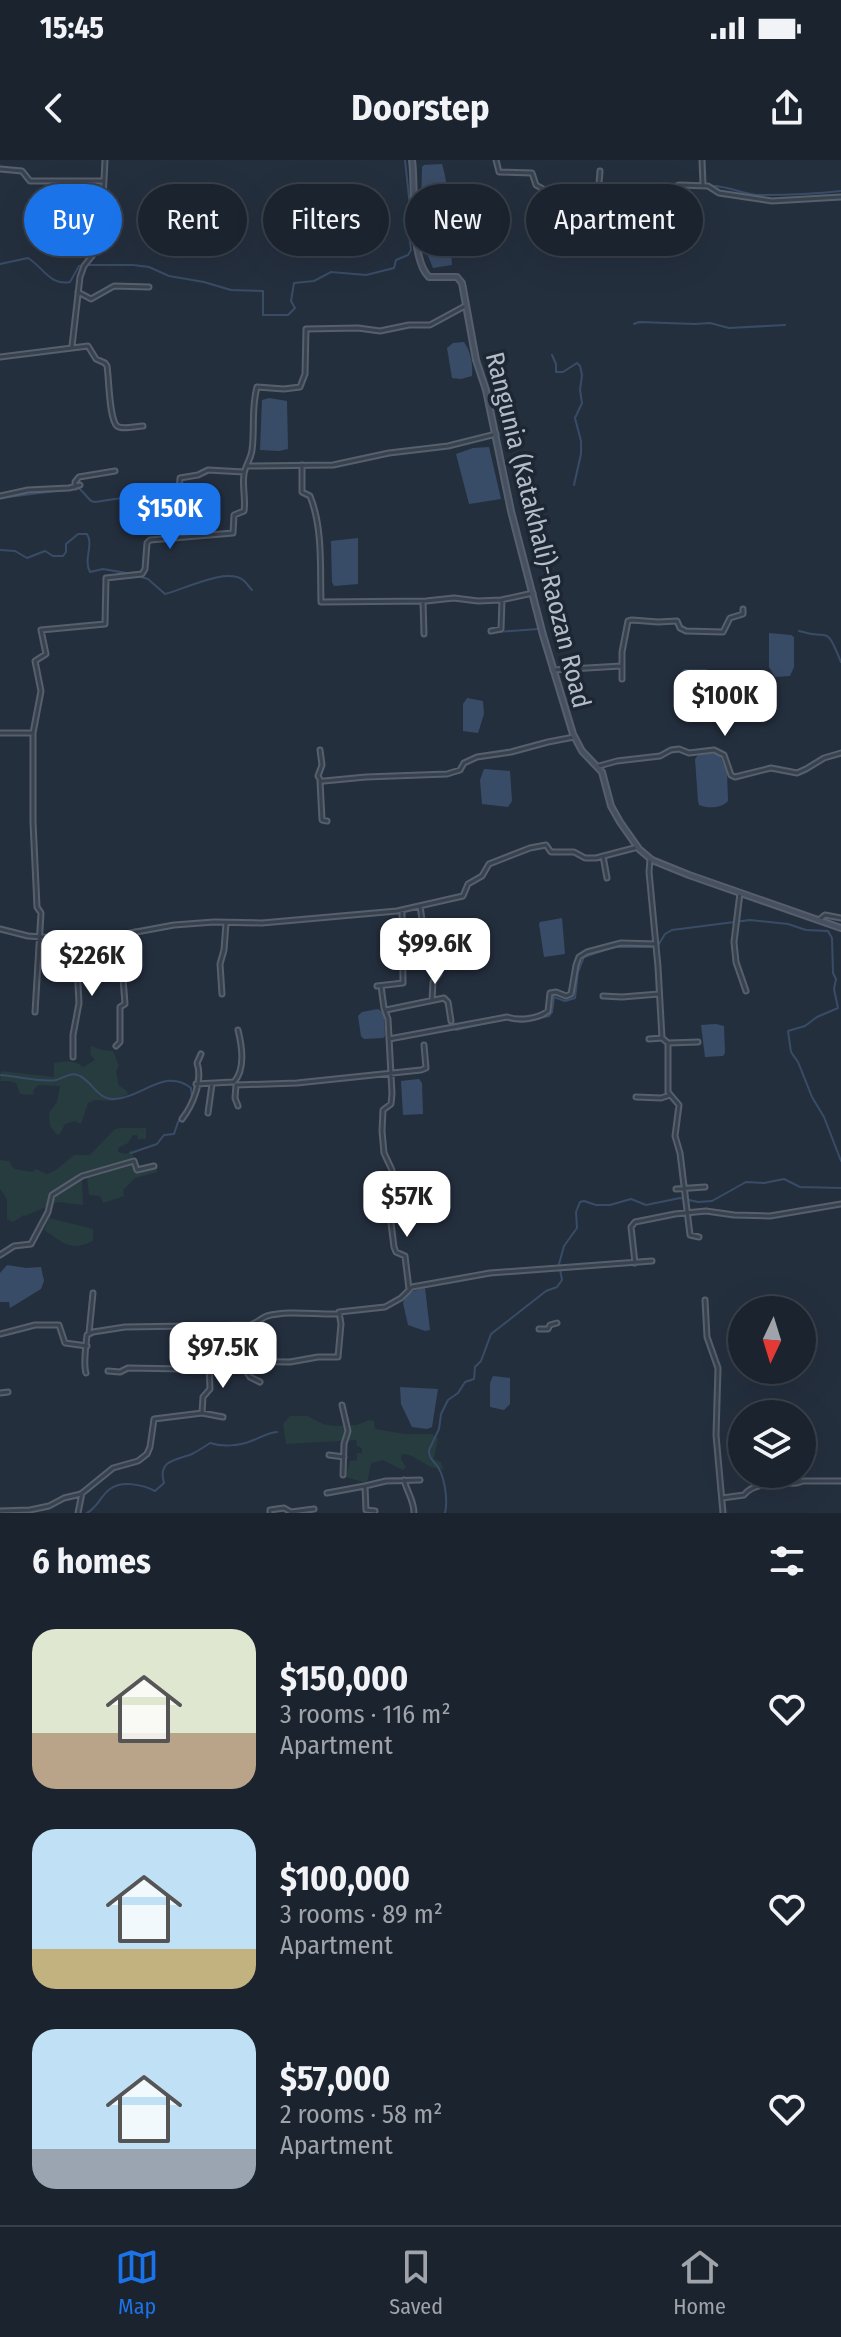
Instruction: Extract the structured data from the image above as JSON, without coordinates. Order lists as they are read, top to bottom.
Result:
{
  "streets": {
    "main road": ["Rangunia (Katakhali)-Raozan Road"]
  },
  "north": "bottom",
  "page": {
    "status": "15:45",
    "header": "Doorstep",
    "chip": [
      "Buy",
      "Rent",
      "Filters",
      "New",
      "Apartment"
    ],
    "price": [
      "$150K",
      "$100K",
      "$99.6K",
      "$226K",
      "$57K",
      "$97.5K"
    ],
    "heading": "6 homes",
    "list": [
      {
        "name": "$150,000",
        "note": "3 rooms · 116 m² · Apartment"
      },
      {
        "name": "$100,000",
        "note": "3 rooms · 89 m² · Apartment"
      },
      {
        "name": "$57,000",
        "note": "2 rooms · 58 m² · Apartment"
      }
    ],
    "tabs": ["Map", "Saved", "Home"]
  }
}
